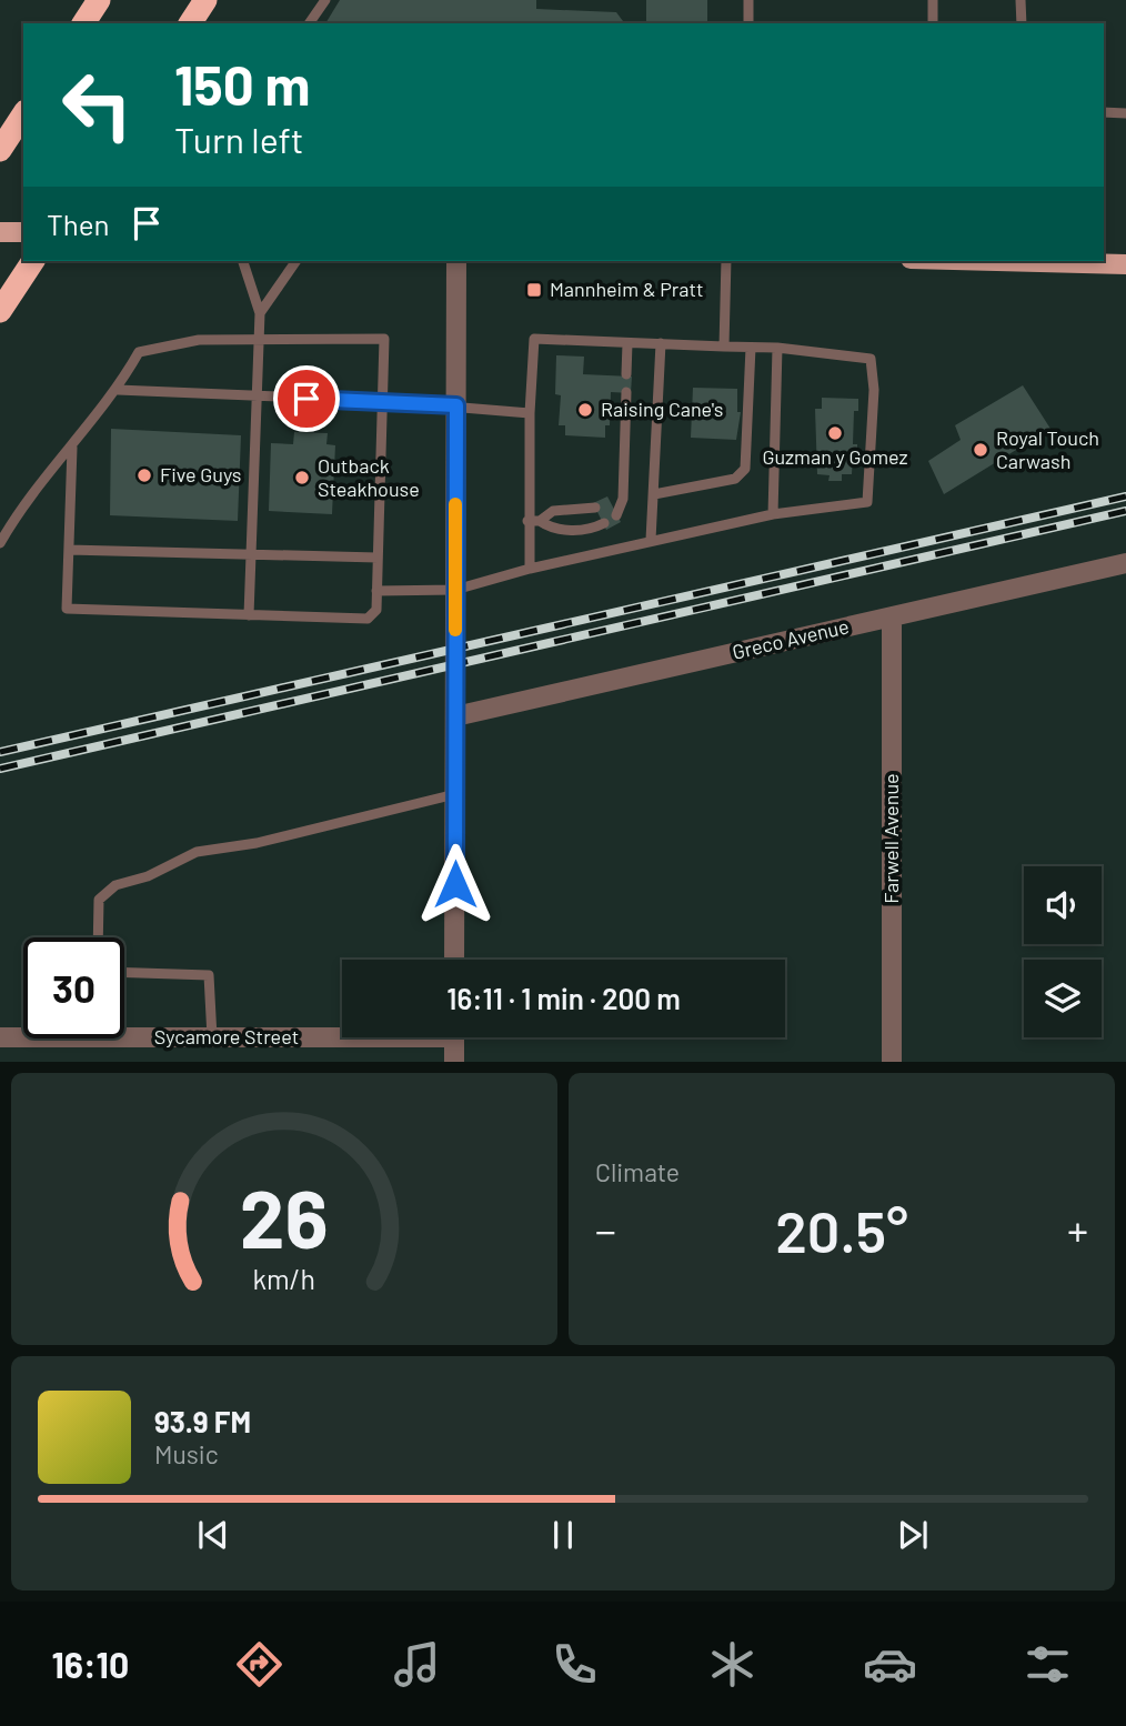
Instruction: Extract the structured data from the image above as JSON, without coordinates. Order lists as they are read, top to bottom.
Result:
{
  "streets": {
    "street": ["Greco Avenue", "Farwell Avenue", "Sycamore Street"]
  },
  "crossings": [
    ["Greco Avenue", "Farwell Avenue"]
  ],
  "places": {
    "transit": ["Mannheim & Pratt"],
    "other": [
      "Raising Cane's",
      "Guzman y Gomez",
      "Royal Touch Carwash",
      "Five Guys",
      "Outback Steakhouse"
    ]
  },
  "page": {
    "turn": ["150 m", "Turn left"],
    "then": "Then",
    "limit": "30",
    "trip": "16:11 · 1 min · 200 m",
    "tile": "Climate",
    "heat": ["−", "20.5°", "+"],
    "song": ["93.9 FM", "Music"],
    "tabs": "16:10",
    "gauge": ["26", "km/h"]
  }
}
